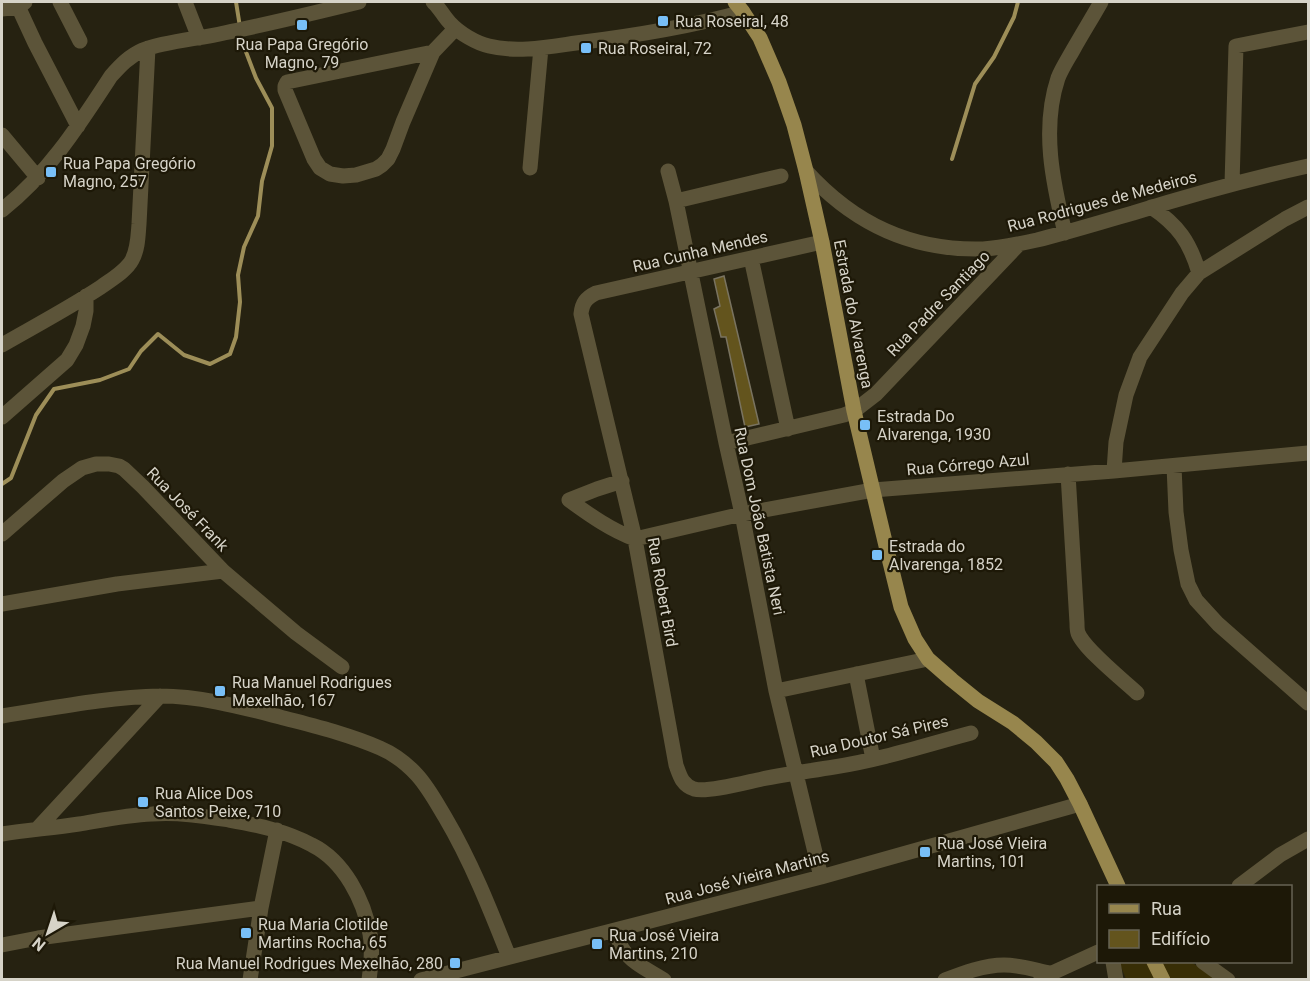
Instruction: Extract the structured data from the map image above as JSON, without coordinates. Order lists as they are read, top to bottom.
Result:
{
  "streets": {
    "main road": ["Estrada do Alvarenga"],
    "street": [
      "Rua Rodrigues de Medeiros",
      "Rua Cunha Mendes",
      "Rua Padre Santiago",
      "Rua Córrego Azul",
      "Rua José Frank",
      "Rua Dom João Batista Neri",
      "Rua Robert Bird",
      "Rua Doutor Sá Pires",
      "Rua José Vieira Martins"
    ]
  },
  "crossings": [
    ["Rua Rodrigues de Medeiros", "Rua Padre Santiago"],
    ["Rua Rodrigues de Medeiros", "Estrada do Alvarenga"],
    ["Rua Cunha Mendes", "Estrada do Alvarenga"],
    ["Rua Cunha Mendes", "Rua Dom João Batista Neri"],
    ["Rua Cunha Mendes", "Rua Robert Bird"],
    ["Rua Padre Santiago", "Estrada do Alvarenga"],
    ["Estrada do Alvarenga", "Rua Córrego Azul"],
    ["Estrada do Alvarenga", "Rua José Vieira Martins"],
    ["Rua Córrego Azul", "Rua Dom João Batista Neri"],
    ["Rua Córrego Azul", "Rua Robert Bird"],
    ["Rua Dom João Batista Neri", "Rua Robert Bird"],
    ["Rua Dom João Batista Neri", "Rua Doutor Sá Pires"],
    ["Rua Dom João Batista Neri", "Rua José Vieira Martins"],
    ["Rua Robert Bird", "Rua Doutor Sá Pires"]
  ],
  "places": {
    "transit": [
      "Rua Roseiral, 48",
      "Rua Papa Gregório Magno, 79",
      "Rua Roseiral, 72",
      "Rua Papa Gregório Magno, 257",
      "Estrada Do Alvarenga, 1930",
      "Estrada do Alvarenga, 1852",
      "Rua Manuel Rodrigues Mexelhão, 167",
      "Rua Alice Dos Santos Peixe, 710",
      "Rua José Vieira Martins, 101",
      "Rua Maria Clotilde Martins Rocha, 65",
      "Rua José Vieira Martins, 210",
      "Rua Manuel Rodrigues Mexelhão, 280"
    ]
  },
  "legend": ["Rua", "Edifício"],
  "north": "bottom left"
}
